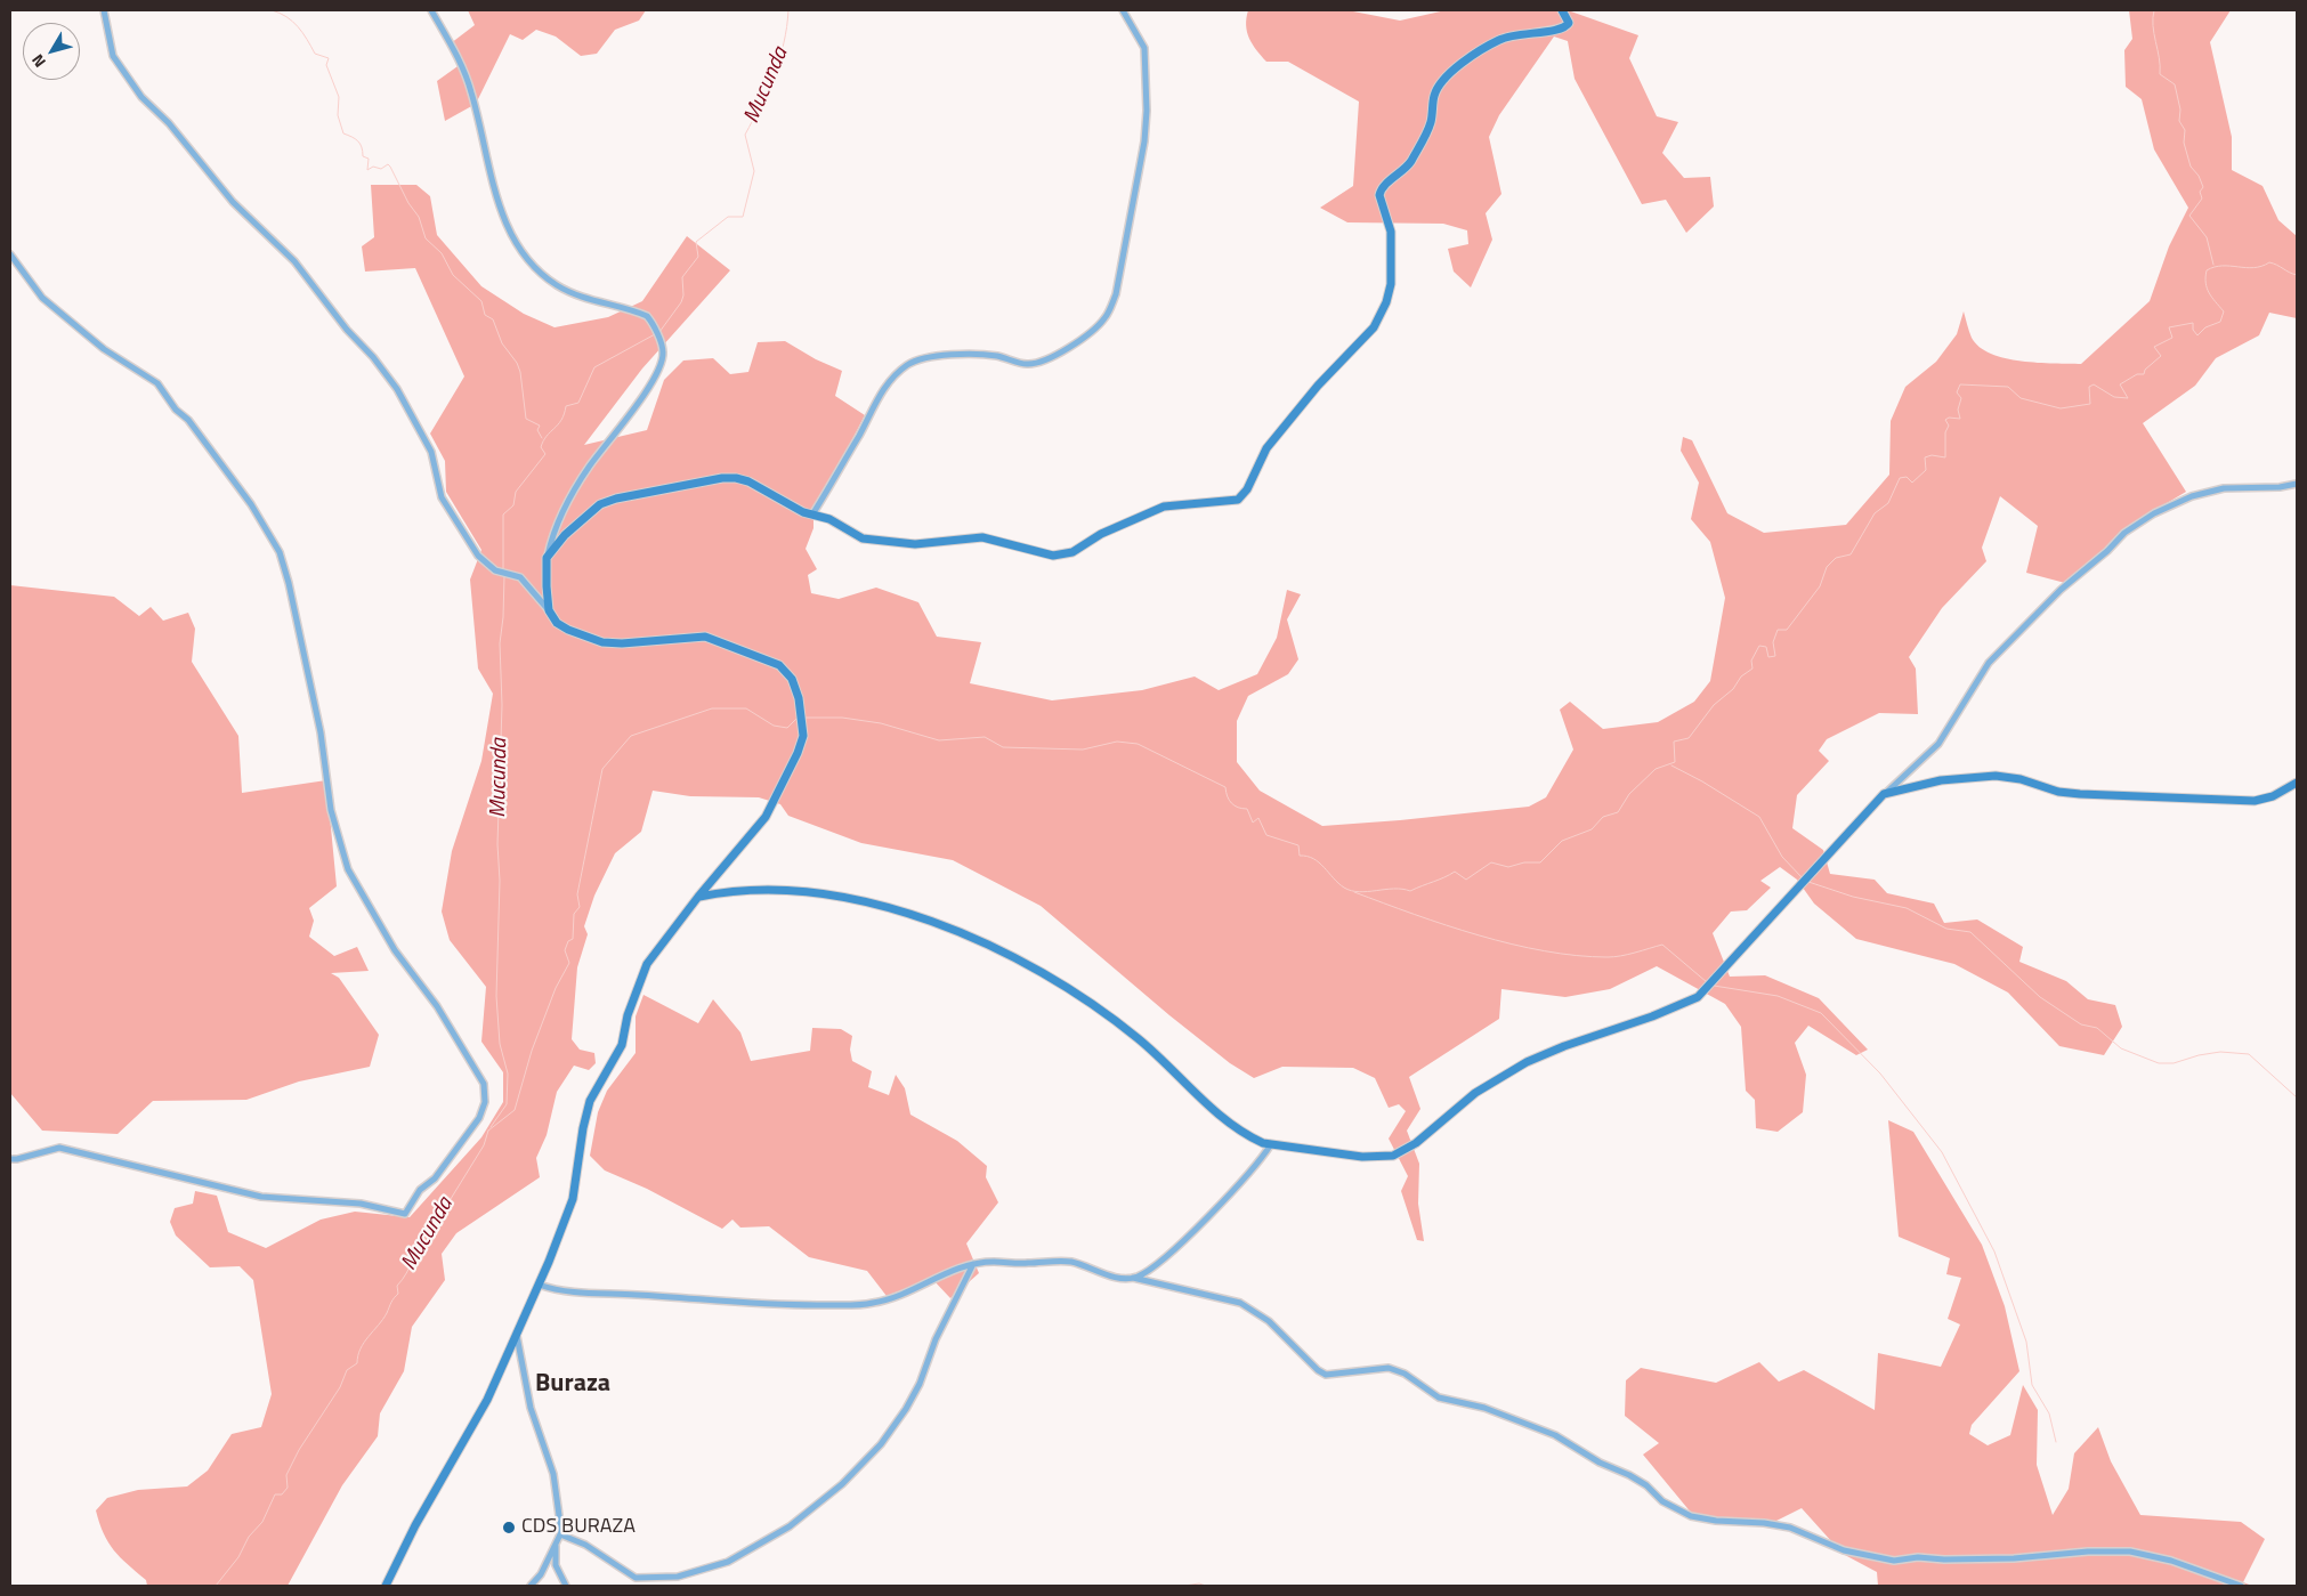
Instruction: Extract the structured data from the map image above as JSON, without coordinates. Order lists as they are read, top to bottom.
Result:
{
  "districts": ["Buraza"],
  "water": ["Mucunda"],
  "places": ["CDS BURAZA"],
  "north": "bottom left"
}
